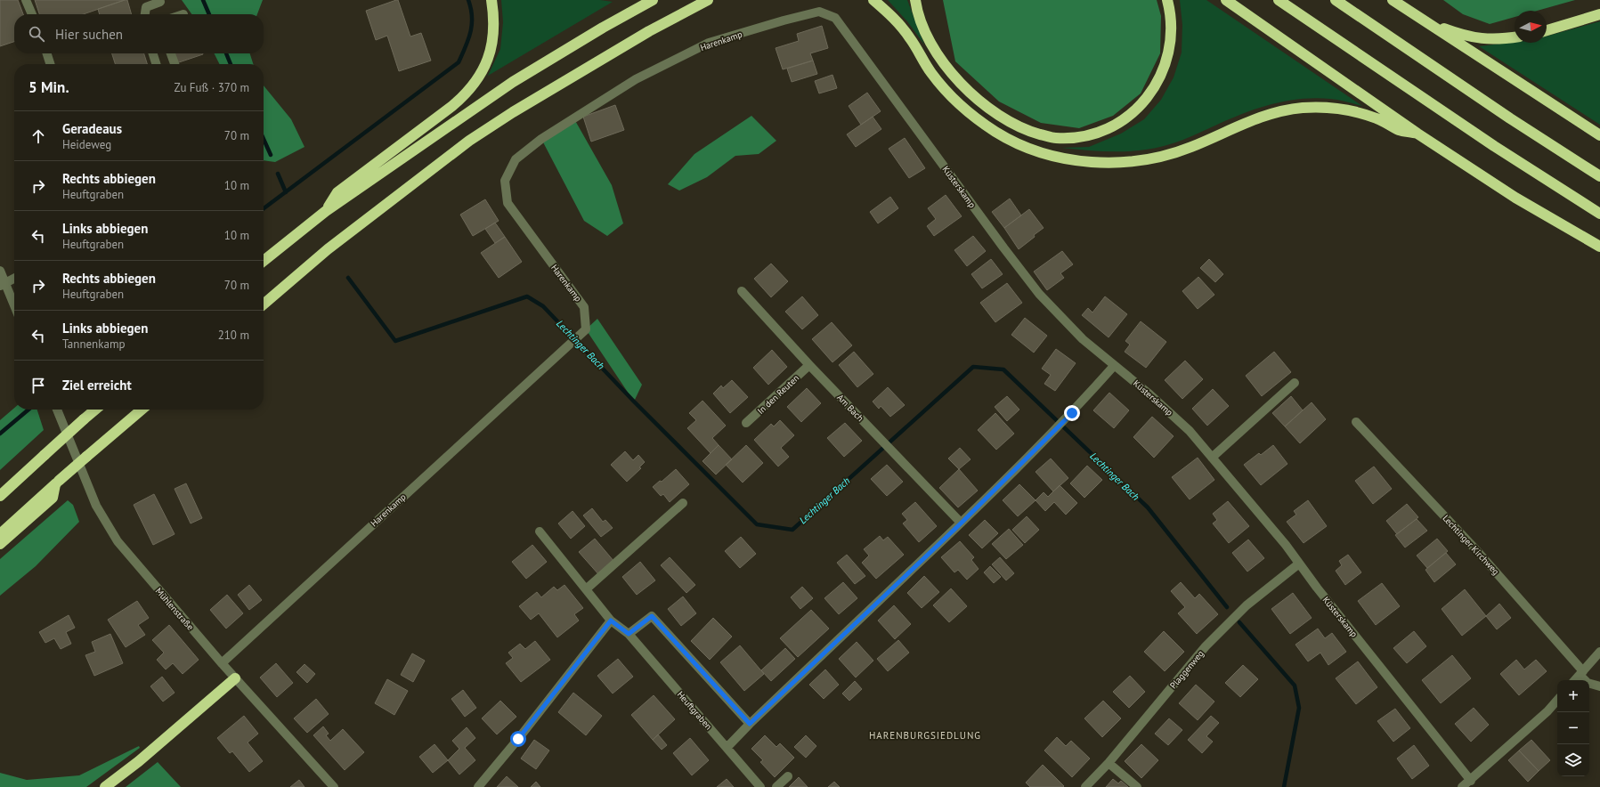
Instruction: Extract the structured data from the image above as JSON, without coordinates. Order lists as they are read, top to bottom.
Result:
{
  "streets": {
    "street": [
      "Harenkamp",
      "Küsterskamp",
      "In den Reuten",
      "Am Bach",
      "Lechtinger Kirchweg",
      "Mühlenstraße",
      "Plaggenweg",
      "Heuftgraben"
    ]
  },
  "crossings": [
    ["Harenkamp", "Küsterskamp"],
    ["Harenkamp", "Mühlenstraße"],
    ["Küsterskamp", "Plaggenweg"],
    ["In den Reuten", "Am Bach"]
  ],
  "districts": ["HARENBURGSIEDLUNG"],
  "water": ["Lechtinger Bach"],
  "north": "right",
  "page": {
    "search": "Hier suchen",
    "heading": ["5 Min.", "Zu Fuß · 370 m"],
    "list": [
      ["Geradeaus", "Heideweg", "70 m"],
      ["Rechts abbiegen", "Heuftgraben", "10 m"],
      ["Links abbiegen", "Heuftgraben", "10 m"],
      ["Rechts abbiegen", "Heuftgraben", "70 m"],
      ["Links abbiegen", "Tannenkamp", "210 m"],
      "Ziel erreicht"
    ],
    "map_buttons": ["+", "−"]
  }
}
